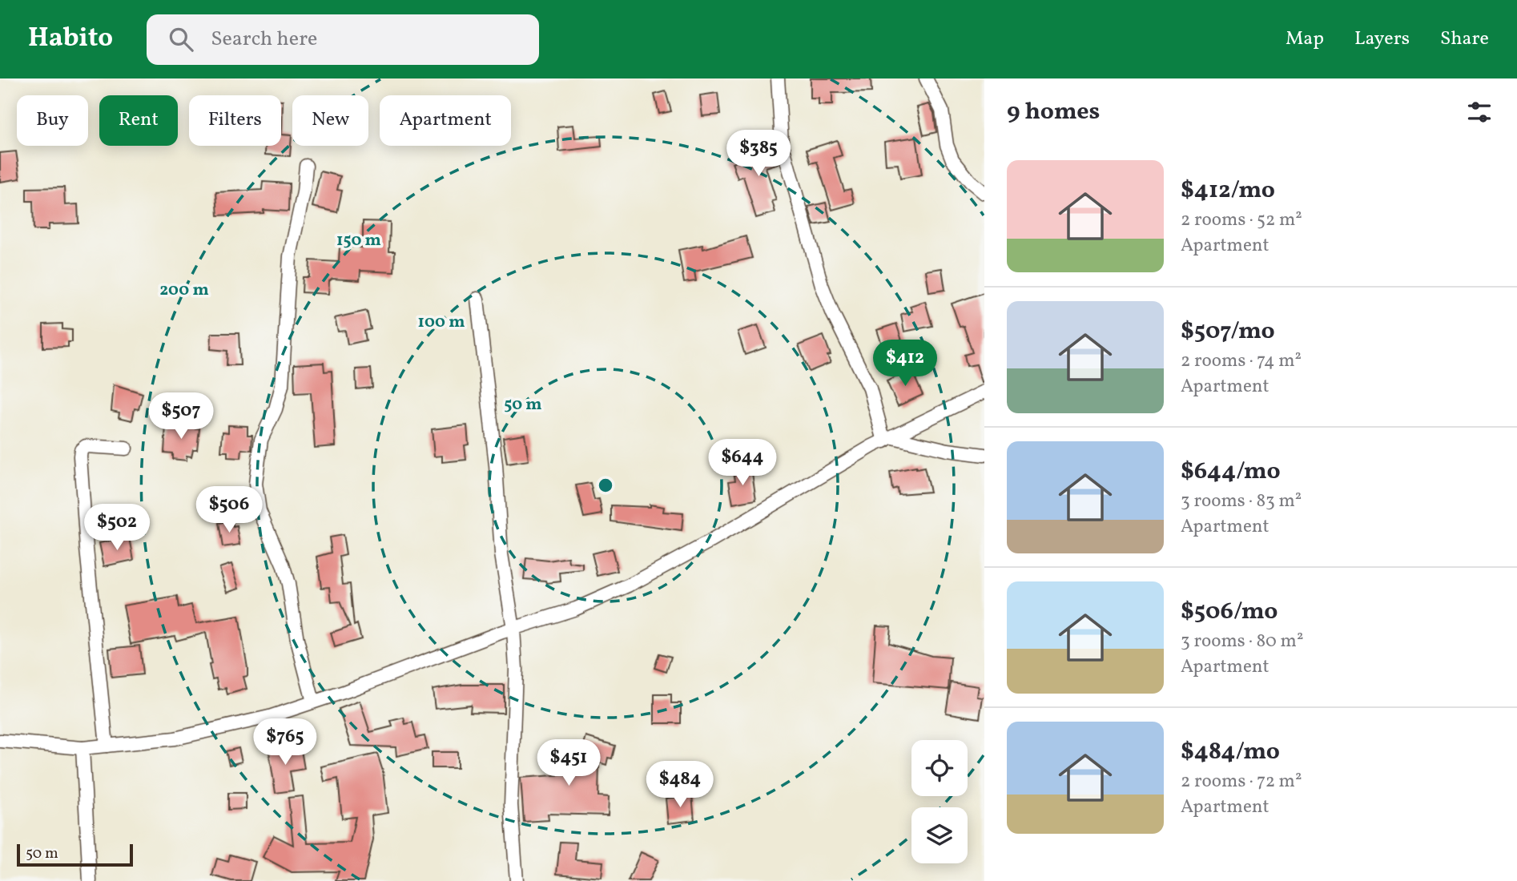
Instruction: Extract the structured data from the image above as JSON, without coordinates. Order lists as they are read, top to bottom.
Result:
{
  "scale_bar": "50 m",
  "page": {
    "header": "Habito",
    "search": "Search here",
    "nav": ["Map", "Layers", "Share"],
    "heading": "9 homes",
    "chip": [
      "Buy",
      "Rent",
      "Filters",
      "New",
      "Apartment"
    ],
    "price": [
      "$385",
      "$412",
      "$507",
      "$644",
      "$506",
      "$502",
      "$765",
      "$451",
      "$484"
    ],
    "list": [
      {
        "name": "$412/mo",
        "note": "2 rooms · 52 m² · Apartment"
      },
      {
        "name": "$507/mo",
        "note": "2 rooms · 74 m² · Apartment"
      },
      {
        "name": "$644/mo",
        "note": "3 rooms · 83 m² · Apartment"
      },
      {
        "name": "$506/mo",
        "note": "3 rooms · 80 m² · Apartment"
      },
      {
        "name": "$484/mo",
        "note": "2 rooms · 72 m² · Apartment"
      }
    ],
    "scale": "50 m"
  },
  "rings": [
    "150 m",
    "200 m",
    "100 m",
    "50 m"
  ]
}
